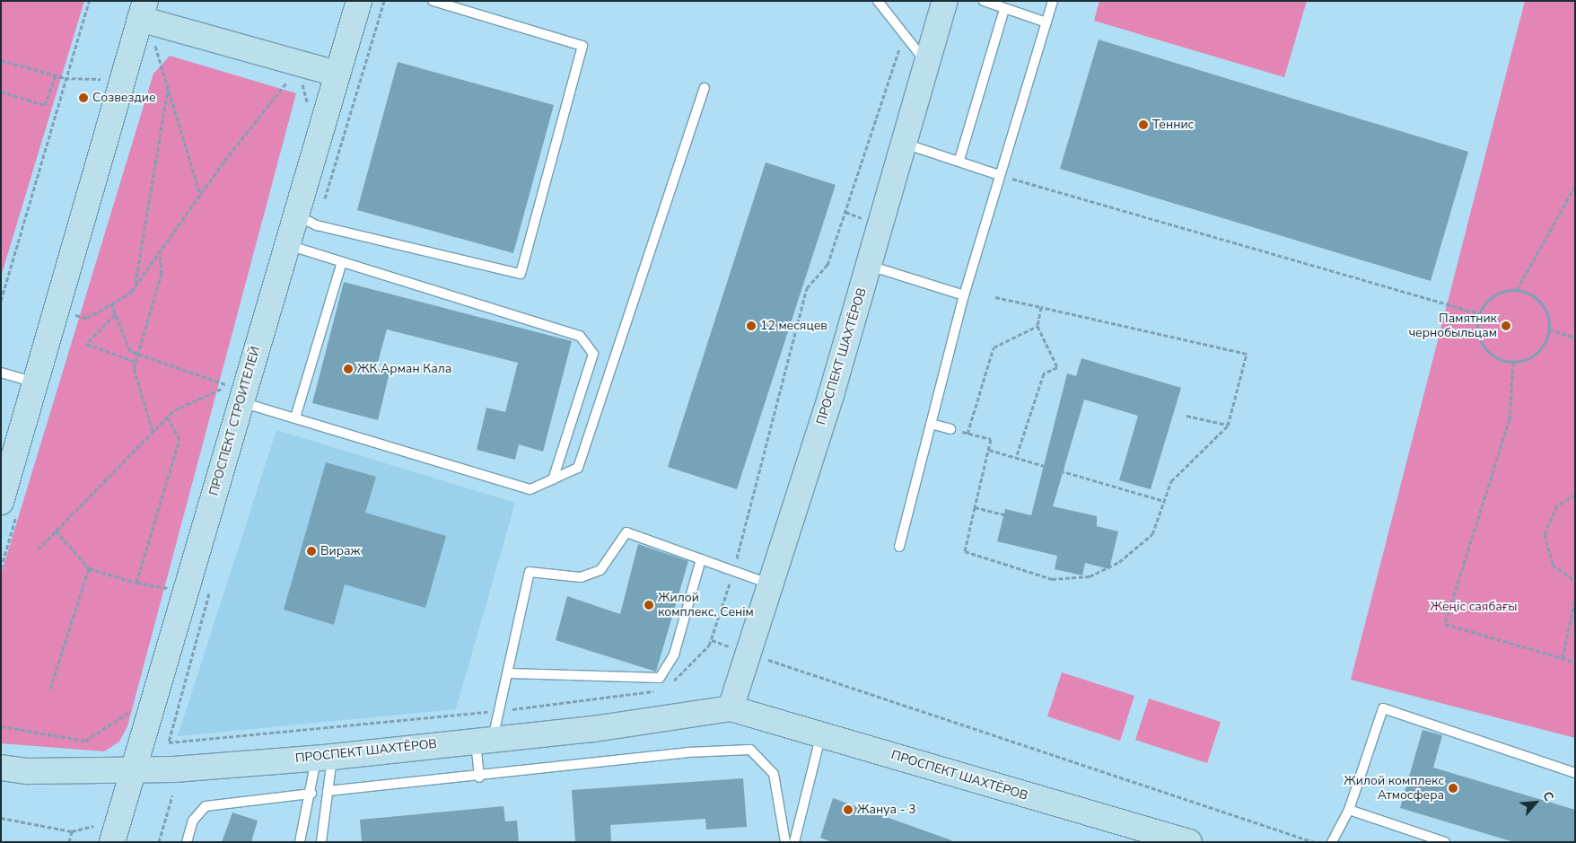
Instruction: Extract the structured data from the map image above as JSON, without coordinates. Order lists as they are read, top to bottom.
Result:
{
  "streets": {
    "main road": ["ПРОСПЕКТ ШАХТЁРОВ", "ПРОСПЕКТ СТРОИТЕЛЕЙ"]
  },
  "crossings": [
    ["ПРОСПЕКТ ШАХТЁРОВ", "ПРОСПЕКТ СТРОИТЕЛЕЙ"]
  ],
  "parks": ["Жеңіс саябағы"],
  "places": [
    "Созвездие",
    "Теннис",
    "12 месяцев",
    "Памятник чернобыльцам",
    "ЖК Арман Кала",
    "Вираж",
    "Жилой комплекс, Сенiм",
    "Жилой комплекс Атмосфера",
    "Жануа - 3"
  ],
  "north": "top right"
}
